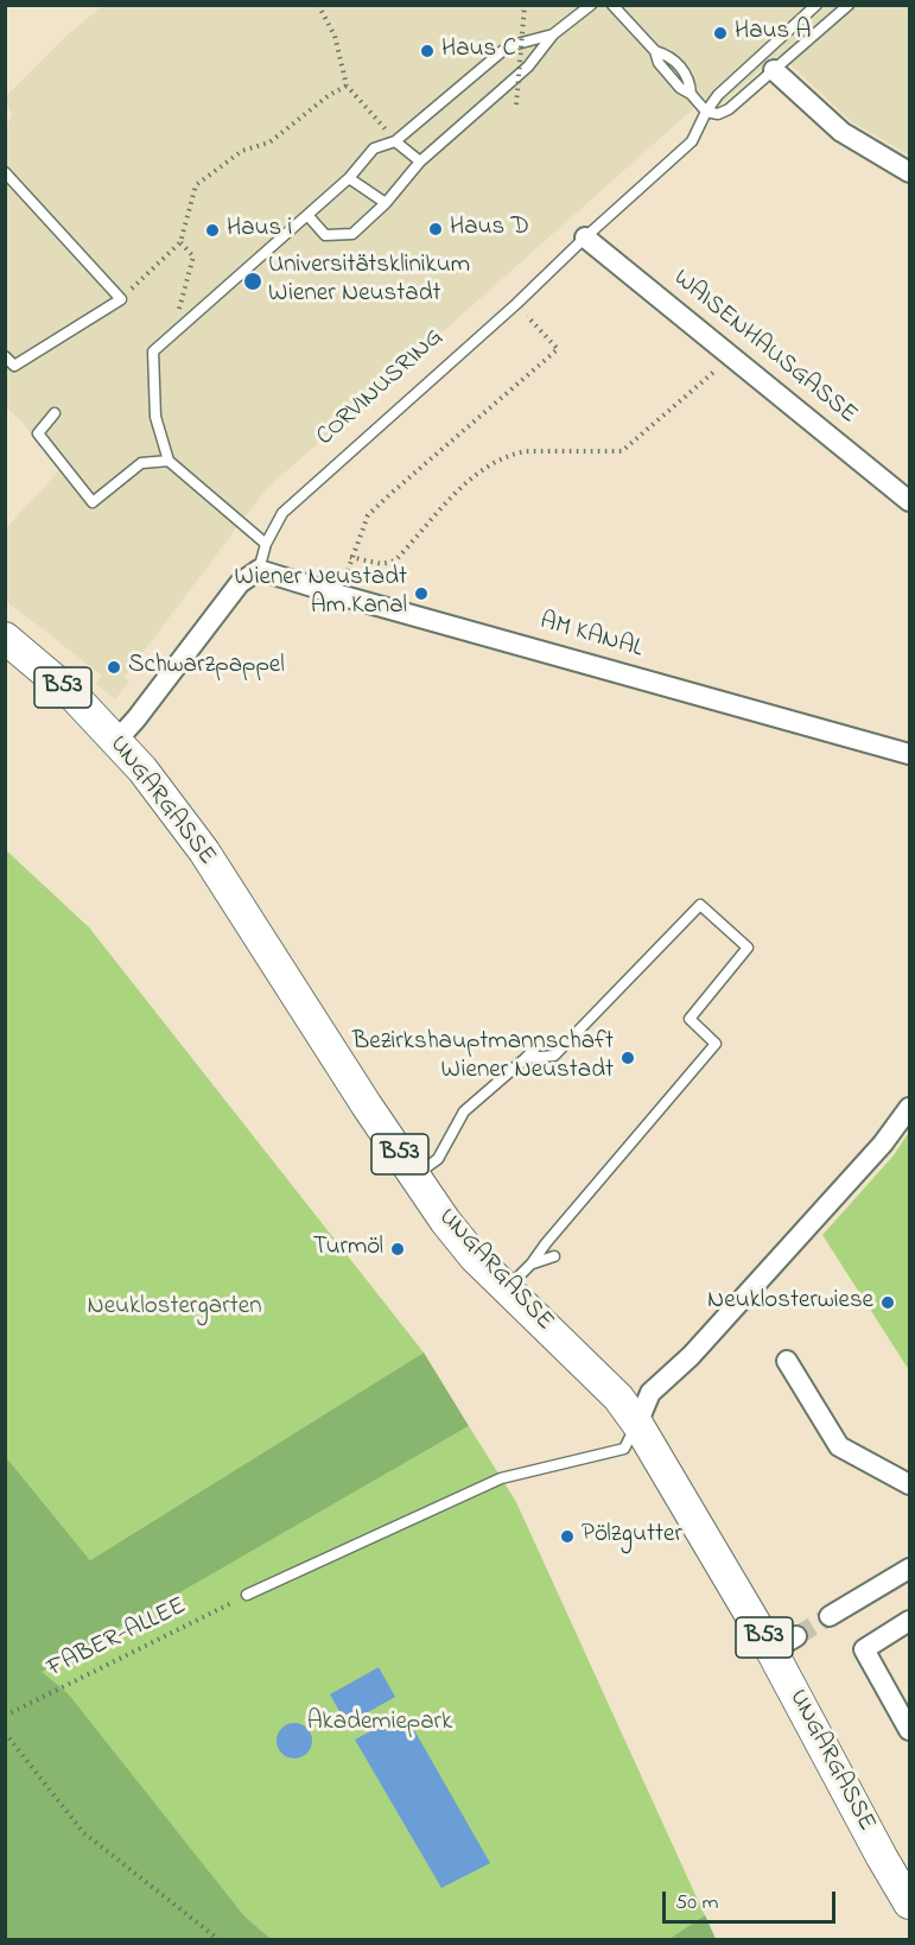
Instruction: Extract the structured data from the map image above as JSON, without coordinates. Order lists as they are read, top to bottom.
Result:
{
  "streets": {
    "main road": ["B53", "UNGARGASSE"],
    "street": ["WAISENHAUSGASSE", "AM KANAL"],
    "lane": ["CORVINUSRING"],
    "path": ["FABER-ALLEE"]
  },
  "crossings": [
    ["WAISENHAUSGASSE", "CORVINUSRING"],
    ["CORVINUSRING", "AM KANAL"]
  ],
  "parks": ["Neuklostergarten", "Akademiepark"],
  "places": [
    "Haus A",
    "Haus C",
    "Haus D",
    "Haus i",
    "Universitätsklinikum Wiener Neustadt",
    "Wiener Neustadt Am Kanal",
    "Schwarzpappel",
    "Bezirkshauptmannschaft Wiener Neustadt",
    "Turmöl",
    "Neuklosterwiese",
    "Pölzgutter"
  ],
  "scale_bar": "50 m"
}
